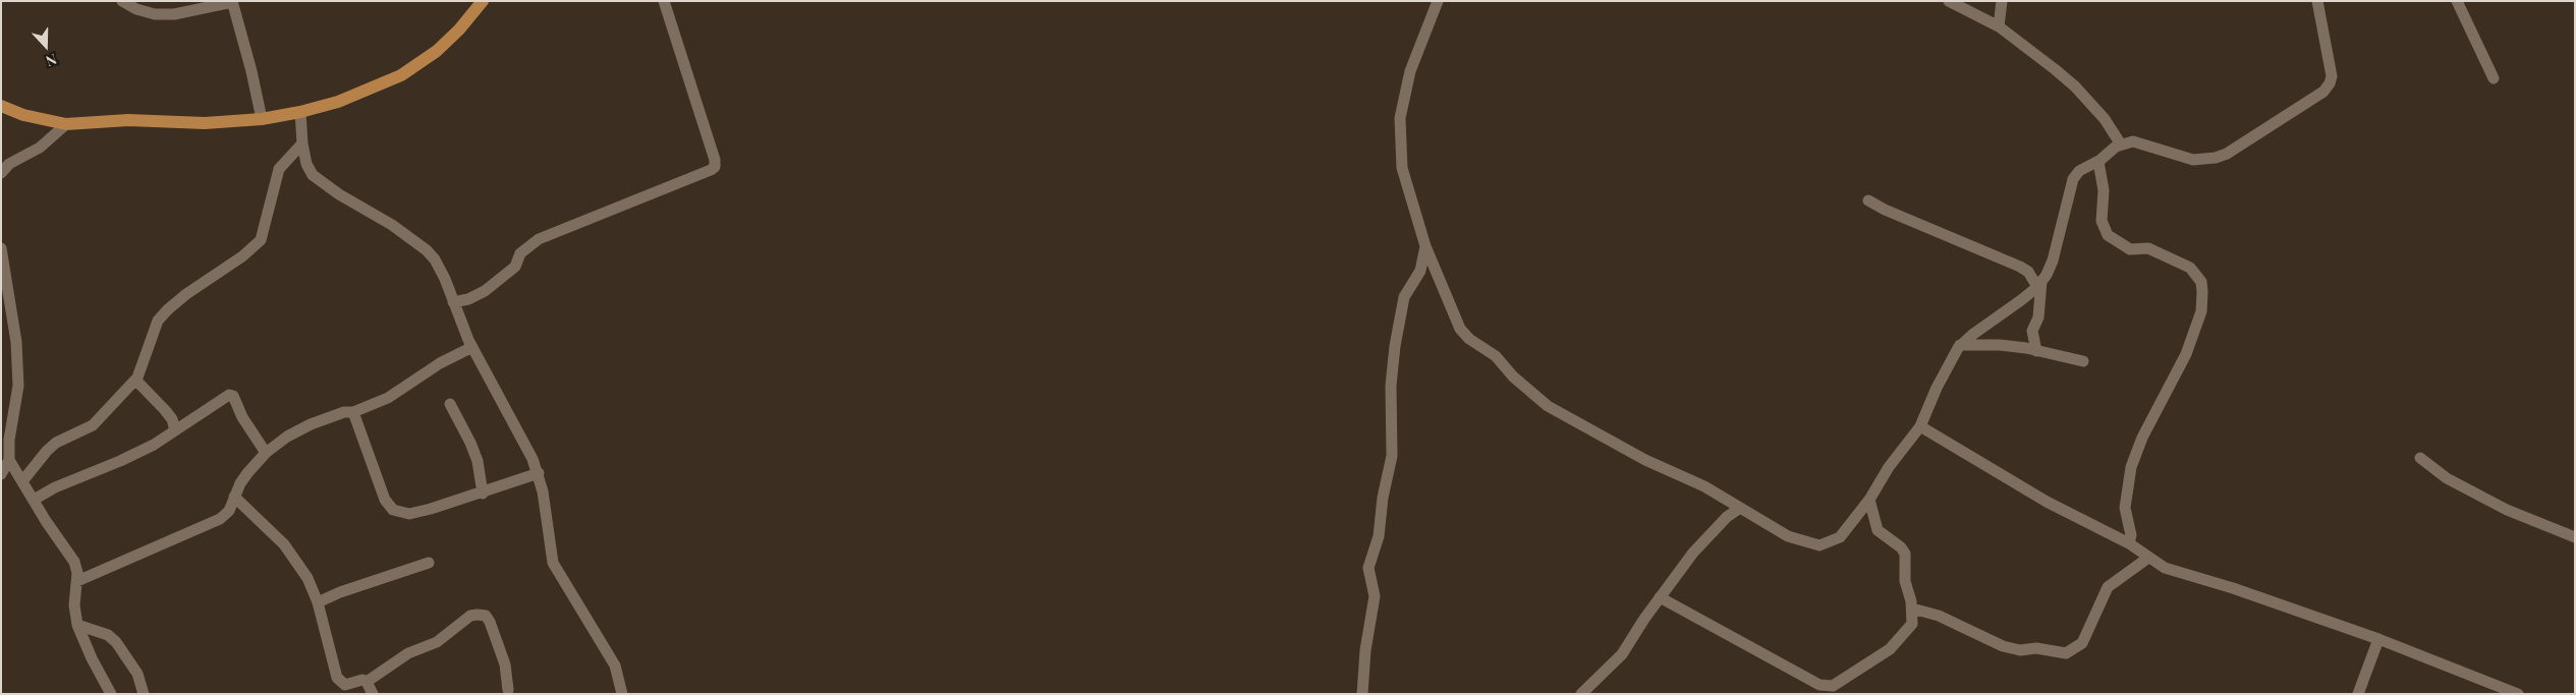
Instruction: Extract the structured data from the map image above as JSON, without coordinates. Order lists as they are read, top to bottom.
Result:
{
  "north": "bottom"
}
